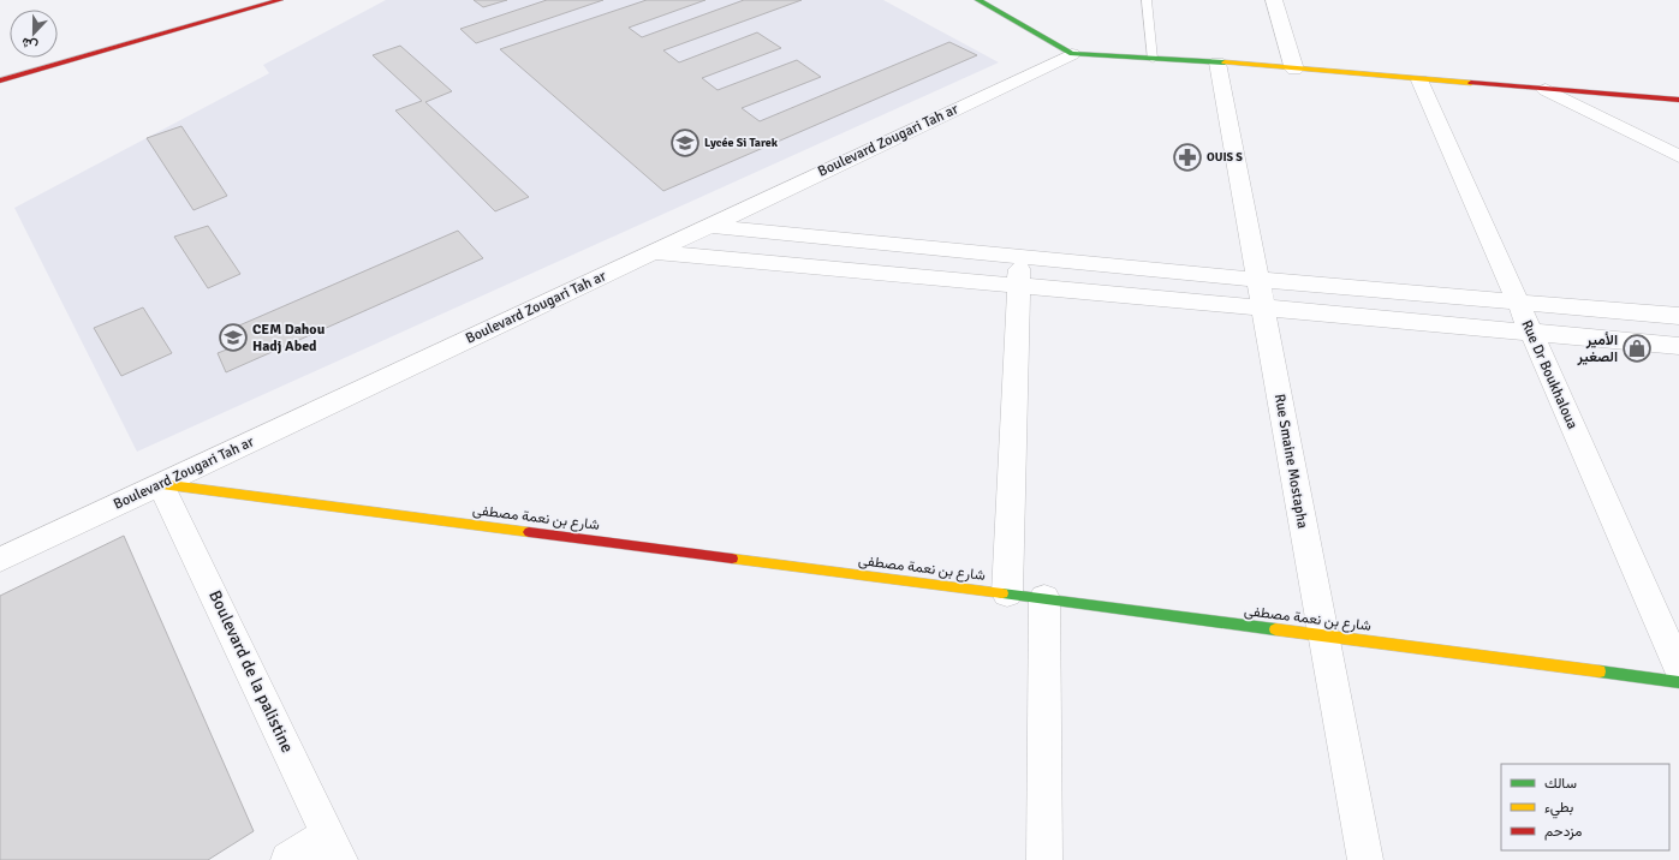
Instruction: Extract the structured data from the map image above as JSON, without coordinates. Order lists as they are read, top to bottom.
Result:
{
  "streets": {
    "street": [
      "Boulevard Zougari Tah ar",
      "Rue Dr Boukhaloua",
      "Rue Smaine Mostapha",
      "شارع بن نعمة مصطفى",
      "Boulevard de la palistine"
    ]
  },
  "crossings": [
    ["Boulevard Zougari Tah ar", "شارع بن نعمة مصطفى"],
    ["Boulevard Zougari Tah ar", "Boulevard de la palistine"],
    ["Rue Smaine Mostapha", "شارع بن نعمة مصطفى"],
    ["شارع بن نعمة مصطفى", "Boulevard de la palistine"]
  ],
  "places": {
    "school or university": ["Lycée Si Tarek", "CEM Dahou Hadj Abed"],
    "pharmacy": ["OUIS S"],
    "shop": ["الأمير الصغير"]
  },
  "legend": ["سالك", "بطيء", "مزدحم"],
  "north": "bottom"
}
